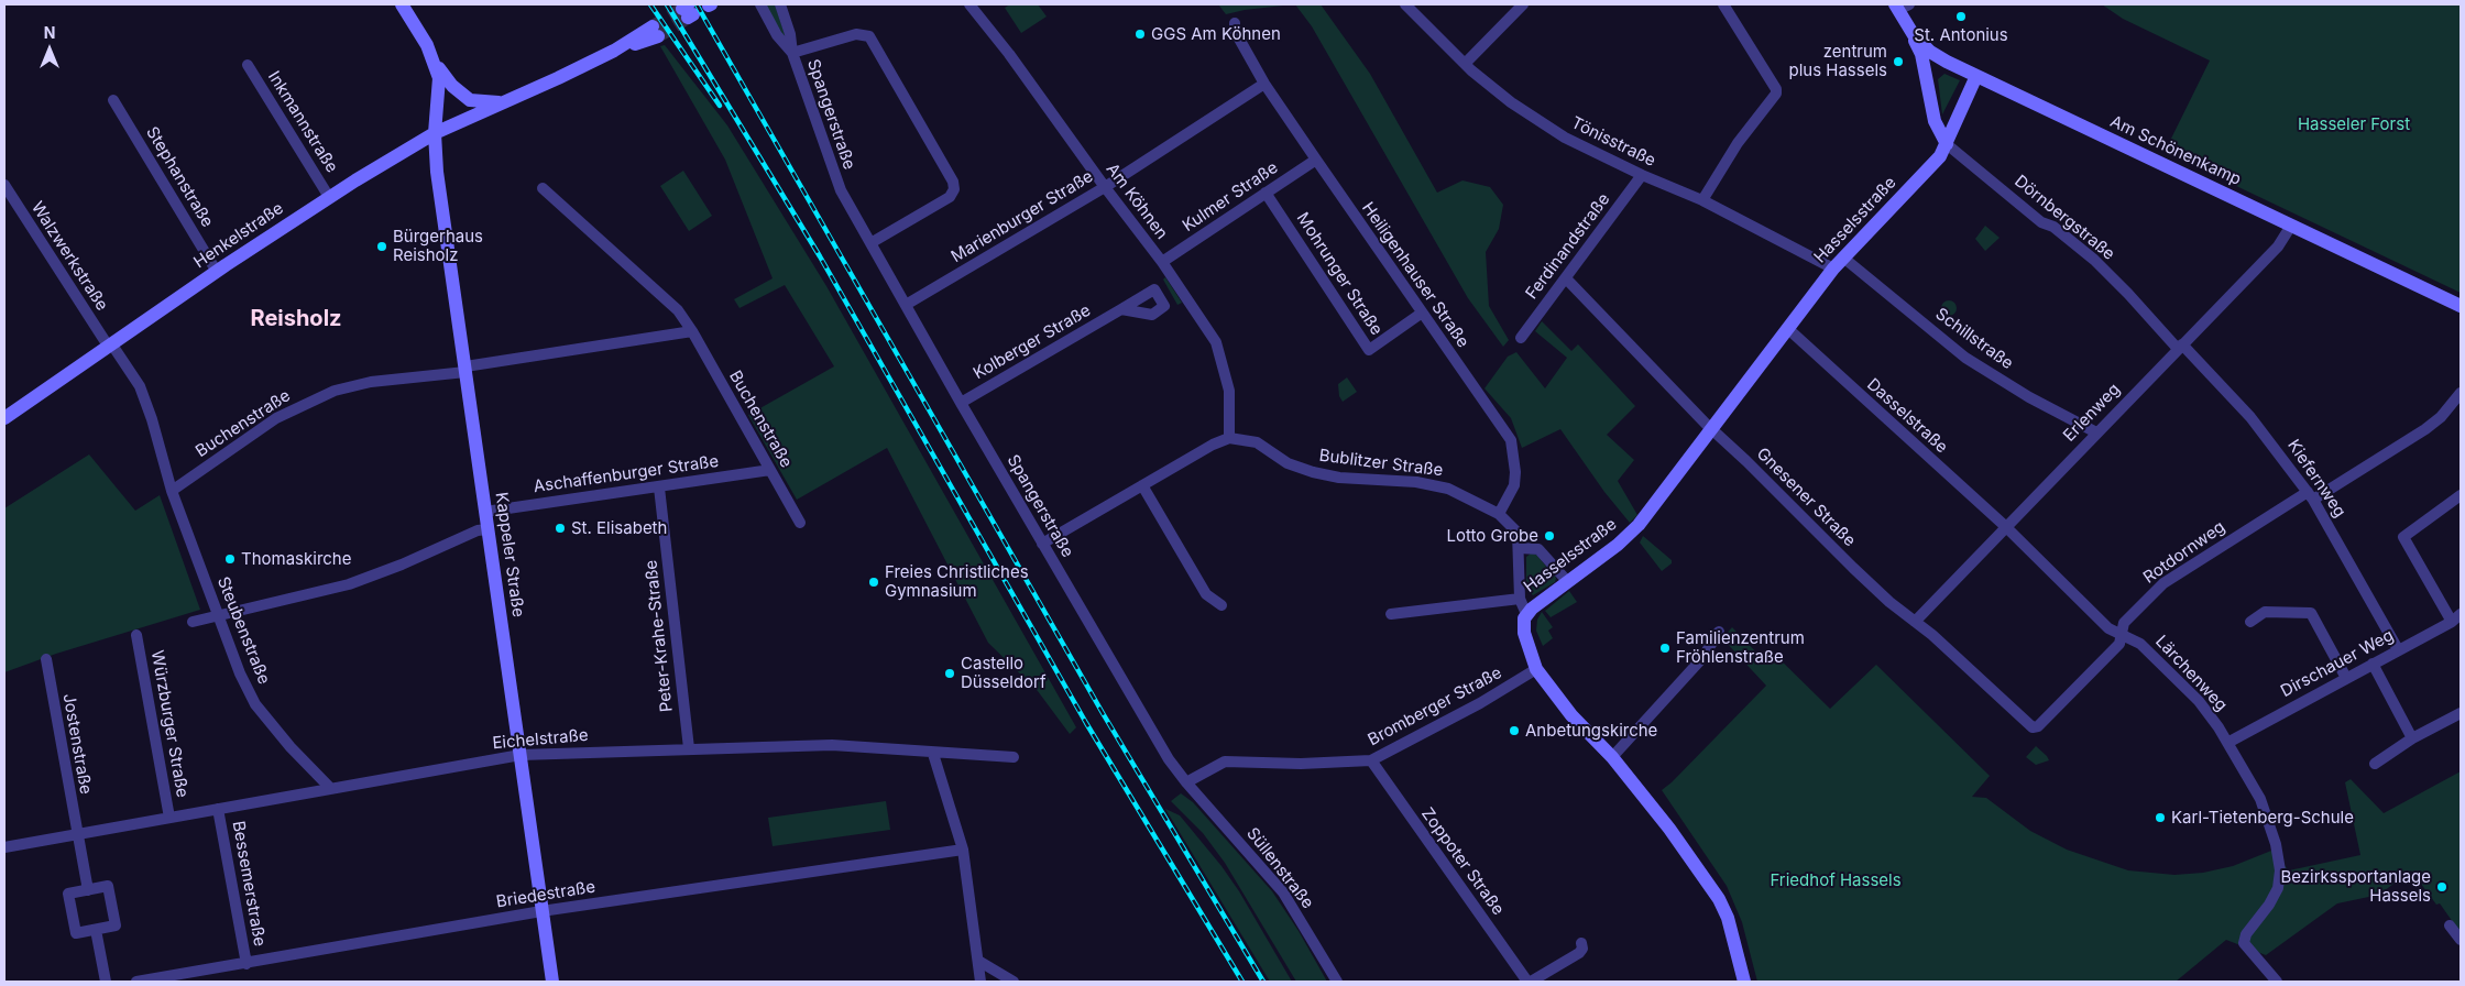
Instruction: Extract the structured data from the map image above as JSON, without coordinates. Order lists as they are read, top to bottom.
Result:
{
  "streets": {
    "street": [
      "Spangerstraße",
      "Inkmannstraße",
      "Tönisstraße",
      "Am Schönenkamp",
      "Stephanstraße",
      "Kulmer Straße",
      "Am Köhnen",
      "Marienburger Straße",
      "Dörnbergstraße",
      "Hasselsstraße",
      "Henkelstraße",
      "Ferdinandstraße",
      "Walzwerkstraße",
      "Mohrunger Straße",
      "Heiligenhauser Straße",
      "Schillstraße",
      "Kolberger Straße",
      "Erlenweg",
      "Dasselstraße",
      "Buchenstraße",
      "Bublitzer Straße",
      "Aschaffenburger Straße",
      "Kiefernweg",
      "Gnesener Straße",
      "Rotdornweg",
      "Kappeler Straße",
      "Steubenstraße",
      "Peter-Krahe-Straße",
      "Dirschauer Weg",
      "Lärchenweg",
      "Bromberger Straße",
      "Würzburger Straße",
      "Eichelstraße",
      "Jostenstraße",
      "Zoppoter Straße",
      "Süllenstraße",
      "Bessemerstraße",
      "Briedestraße"
    ]
  },
  "crossings": [
    ["Spangerstraße", "Marienburger Straße"],
    ["Spangerstraße", "Kolberger Straße"],
    ["Spangerstraße", "Bromberger Straße"],
    ["Spangerstraße", "Süllenstraße"],
    ["Inkmannstraße", "Henkelstraße"],
    ["Tönisstraße", "Hasselsstraße"],
    ["Tönisstraße", "Ferdinandstraße"],
    ["Am Schönenkamp", "Hasselsstraße"],
    ["Am Schönenkamp", "Erlenweg"],
    ["Stephanstraße", "Henkelstraße"],
    ["Kulmer Straße", "Am Köhnen"],
    ["Kulmer Straße", "Mohrunger Straße"],
    ["Kulmer Straße", "Heiligenhauser Straße"],
    ["Am Köhnen", "Marienburger Straße"],
    ["Am Köhnen", "Bublitzer Straße"],
    ["Marienburger Straße", "Heiligenhauser Straße"],
    ["Dörnbergstraße", "Hasselsstraße"],
    ["Dörnbergstraße", "Erlenweg"],
    ["Dörnbergstraße", "Kiefernweg"],
    ["Hasselsstraße", "Schillstraße"],
    ["Hasselsstraße", "Dasselstraße"],
    ["Hasselsstraße", "Gnesener Straße"],
    ["Hasselsstraße", "Bromberger Straße"],
    ["Henkelstraße", "Walzwerkstraße"],
    ["Henkelstraße", "Kappeler Straße"],
    ["Henkelstraße", "Steubenstraße"],
    ["Ferdinandstraße", "Gnesener Straße"],
    ["Walzwerkstraße", "Steubenstraße"],
    ["Mohrunger Straße", "Heiligenhauser Straße"],
    ["Heiligenhauser Straße", "Bublitzer Straße"],
    ["Schillstraße", "Erlenweg"],
    ["Erlenweg", "Dasselstraße"],
    ["Erlenweg", "Kiefernweg"],
    ["Erlenweg", "Gnesener Straße"],
    ["Erlenweg", "Lärchenweg"],
    ["Dasselstraße", "Lärchenweg"],
    ["Buchenstraße", "Aschaffenburger Straße"],
    ["Buchenstraße", "Kappeler Straße"],
    ["Buchenstraße", "Steubenstraße"],
    ["Aschaffenburger Straße", "Kappeler Straße"],
    ["Aschaffenburger Straße", "Peter-Krahe-Straße"],
    ["Kiefernweg", "Rotdornweg"],
    ["Kiefernweg", "Dirschauer Weg"],
    ["Gnesener Straße", "Rotdornweg"],
    ["Rotdornweg", "Lärchenweg"],
    ["Kappeler Straße", "Eichelstraße"],
    ["Kappeler Straße", "Briedestraße"],
    ["Steubenstraße", "Eichelstraße"],
    ["Peter-Krahe-Straße", "Eichelstraße"],
    ["Dirschauer Weg", "Lärchenweg"],
    ["Bromberger Straße", "Zoppoter Straße"],
    ["Bromberger Straße", "Süllenstraße"],
    ["Würzburger Straße", "Eichelstraße"],
    ["Eichelstraße", "Jostenstraße"],
    ["Eichelstraße", "Bessemerstraße"],
    ["Bessemerstraße", "Briedestraße"]
  ],
  "districts": ["Reisholz"],
  "parks": ["Hasseler Forst", "Friedhof Hassels"],
  "places": [
    "St. Antonius",
    "GGS Am Köhnen",
    "zentrum plus Hassels",
    "Bürgerhaus Reisholz",
    "St. Elisabeth",
    "Lotto Grobe",
    "Thomaskirche",
    "Freies Christliches Gymnasium",
    "Familienzentrum Fröhlenstraße",
    "Castello Düsseldorf",
    "Anbetungskirche",
    "Karl-Tietenberg-Schule",
    "Bezirkssportanlage Hassels"
  ],
  "north": "top"
}
